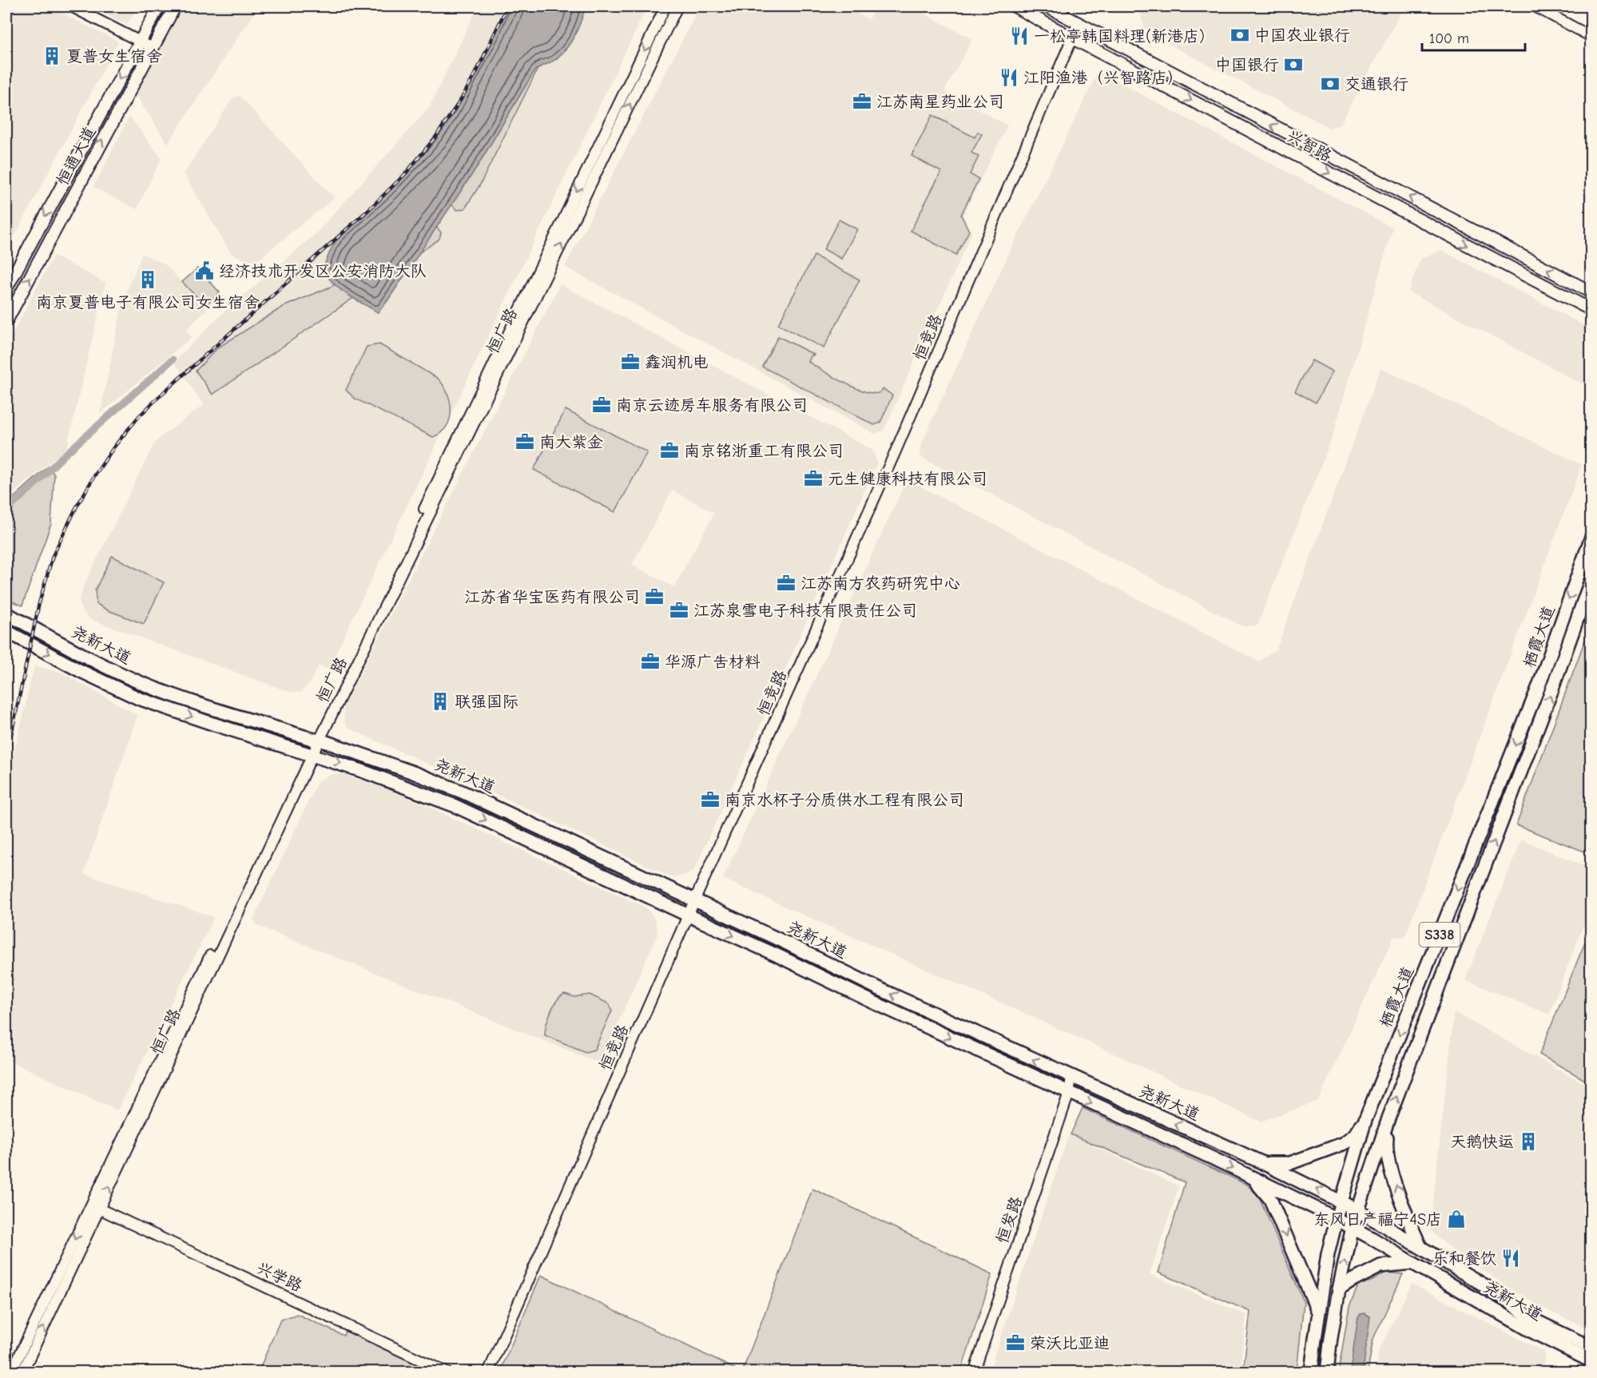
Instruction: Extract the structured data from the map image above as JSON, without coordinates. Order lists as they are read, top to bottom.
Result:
{
  "streets": {
    "main road": [
      "兴智路",
      "恒通大道",
      "栖霞大道",
      "尧新大道",
      "S338"
    ],
    "street": [
      "恒广路",
      "恒竞路",
      "恒发路",
      "兴学路"
    ]
  },
  "crossings": [
    ["兴智路", "恒竞路"],
    ["恒广路", "尧新大道"],
    ["恒广路", "兴学路"],
    ["恒竞路", "尧新大道"],
    ["栖霞大道", "尧新大道"],
    ["尧新大道", "恒发路"]
  ],
  "places": {
    "bank": ["中国农业银行", "中国银行", "交通银行"],
    "restaurant": ["一松亭韩国料理(新港店)", "江阳渔港（兴智路店）", "乐和餐饮"],
    "building": [
      "夏普女生宿舍",
      "南京夏普电子有限公司女生宿舍",
      "联强国际",
      "天鹅快运"
    ],
    "office": [
      "江苏南星药业公司",
      "鑫润机电",
      "南京云迹房车服务有限公司",
      "南大紫金",
      "南京铭浙重工有限公司",
      "元生健康科技有限公司",
      "江苏南方农药研究中心",
      "江苏省华宝医药有限公司",
      "江苏泉雪电子科技有限责任公司",
      "华源广告材料",
      "南京水杯子分质供水工程有限公司",
      "荣沃比亚迪"
    ],
    "public building": ["经济技术开发区公安消防大队"],
    "shop": ["东风日产福宁4S店"]
  },
  "scale_bar": "100 m"
}
